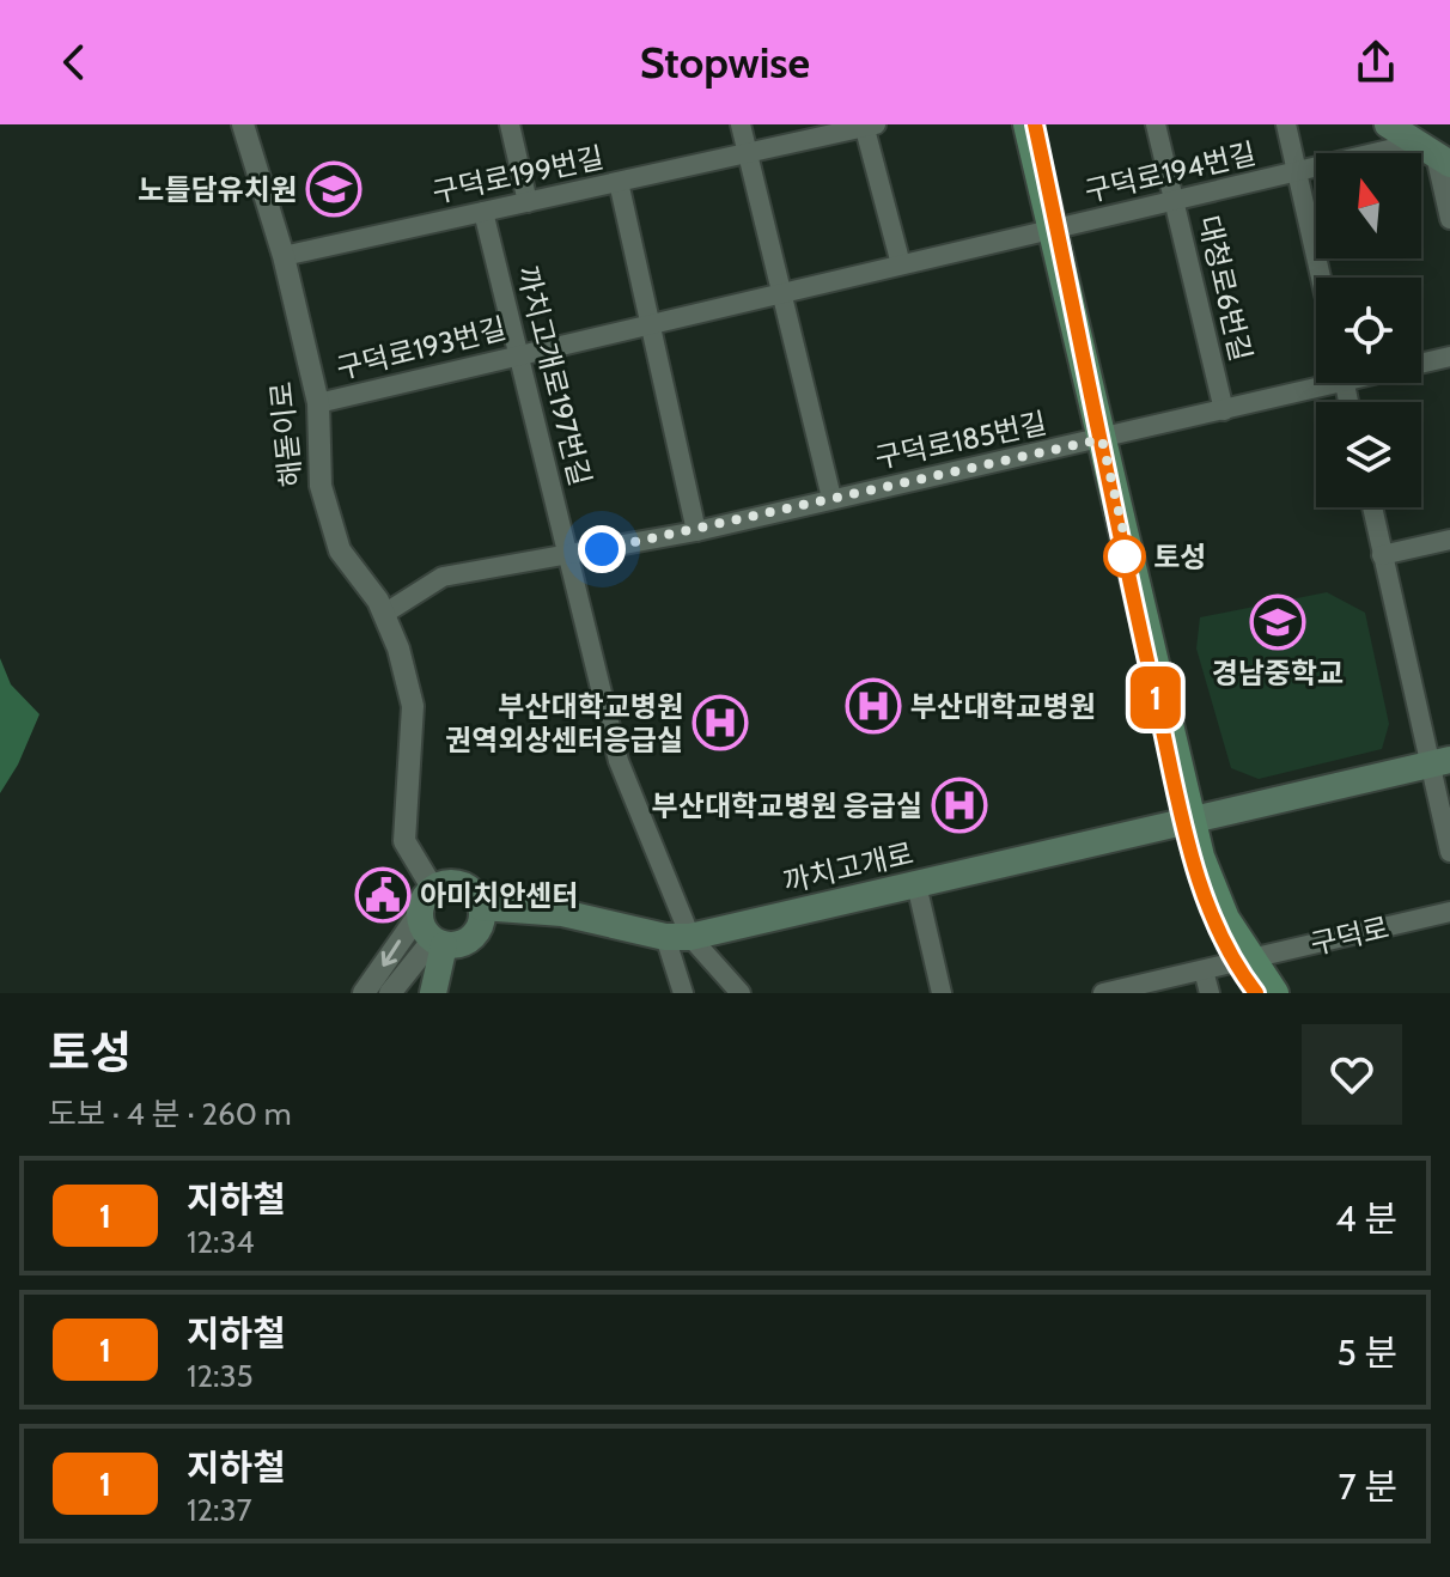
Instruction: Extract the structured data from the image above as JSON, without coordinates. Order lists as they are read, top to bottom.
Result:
{
  "streets": {
    "main road": ["까치고개로"],
    "street": [
      "구덕로194번길",
      "구덕로199번길",
      "대청로6번길",
      "구덕로193번길",
      "까치고개로197번길",
      "해돋이로",
      "구덕로185번길",
      "구덕로"
    ]
  },
  "crossings": [
    ["구덕로194번길", "대청로6번길"],
    ["구덕로194번길", "구덕로193번길"],
    ["구덕로199번길", "까치고개로197번길"],
    ["구덕로199번길", "해돋이로"],
    ["대청로6번길", "구덕로185번길"],
    ["구덕로193번길", "까치고개로197번길"],
    ["구덕로193번길", "해돋이로"],
    ["까치고개로197번길", "구덕로185번길"],
    ["까치고개로197번길", "까치고개로"],
    ["해돋이로", "구덕로185번길"],
    ["해돋이로", "까치고개로"]
  ],
  "places": {
    "school or university": ["노틀담유치원", "경남중학교"],
    "other": ["토성"],
    "hospital": ["부산대학교병원", "부산대학교병원 권역외상센터응급실", "부산대학교병원 응급실"],
    "public building": ["아미치안센터"]
  },
  "lines": ["metro line 1"],
  "north": "top",
  "page": {
    "header": "Stopwise",
    "on_map": "1",
    "heading": ["토성", "도보 · 4 분 · 260 m"],
    "list": [
      {
        "mark": "1",
        "name": "지하철",
        "note": "12:34",
        "value": "4 분"
      },
      {
        "mark": "1",
        "name": "지하철",
        "note": "12:35",
        "value": "5 분"
      },
      {
        "mark": "1",
        "name": "지하철",
        "note": "12:37",
        "value": "7 분"
      }
    ]
  }
}
